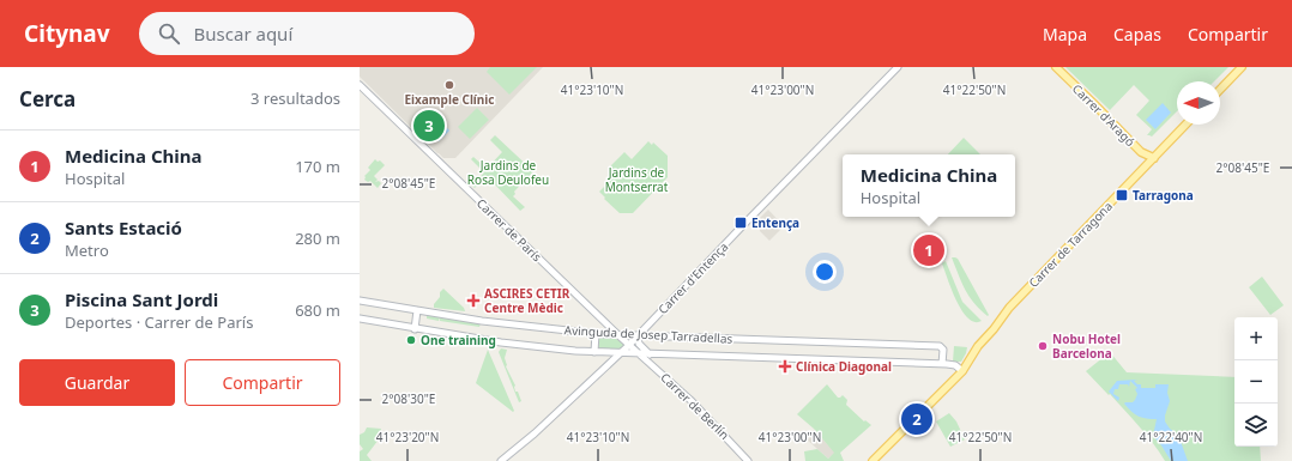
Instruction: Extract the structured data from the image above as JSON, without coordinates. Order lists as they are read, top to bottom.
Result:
{
  "streets": {
    "main road": [
      "Carrer d'Aragó",
      "Carrer de París",
      "Carrer de Tarragona",
      "Carrer d'Entença",
      "Avinguda de Josep Tarradellas",
      "Carrer de Berlín"
    ]
  },
  "crossings": [
    ["Carrer d'Aragó", "Carrer de Tarragona"],
    ["Carrer de París", "Avinguda de Josep Tarradellas"],
    ["Carrer de Tarragona", "Avinguda de Josep Tarradellas"],
    ["Carrer d'Entença", "Avinguda de Josep Tarradellas"],
    ["Avinguda de Josep Tarradellas", "Carrer de Berlín"]
  ],
  "parks": ["Jardins de Rosa Deulofeu", "Jardins de Montserrat"],
  "places": {
    "other": ["Eixample Clínic", "One training", "Nobu Hotel Barcelona"],
    "transit": ["Tarragona", "Entença"],
    "health": ["ASCIRES CETIR Centre Mèdic", "Clínica Diagonal"]
  },
  "north": "left",
  "page": {
    "header": "Citynav",
    "search": "Buscar aquí",
    "nav": ["Mapa", "Capas", "Compartir"],
    "heading": ["Cerca", "3 resultados"],
    "pins": ["3", "1", "2"],
    "list": [
      {
        "mark": "1",
        "name": "Medicina China",
        "note": "Hospital",
        "value": "170 m"
      },
      {
        "mark": "2",
        "name": "Sants Estació",
        "note": "Metro",
        "value": "280 m"
      },
      {
        "mark": "3",
        "name": "Piscina Sant Jordi",
        "note": "Deportes · Carrer de París",
        "value": "680 m"
      }
    ],
    "popup": ["Medicina China", "Hospital"],
    "map_buttons": ["+", "−"],
    "buttons": ["Guardar", "Compartir"]
  },
  "coordinates": [
    "41°23'10\"N",
    "41°23'00\"N",
    "41°22'50\"N",
    "2°08'45\"E",
    "2°08'30\"E",
    "41°23'20\"N",
    "41°22'40\"N"
  ]
}
